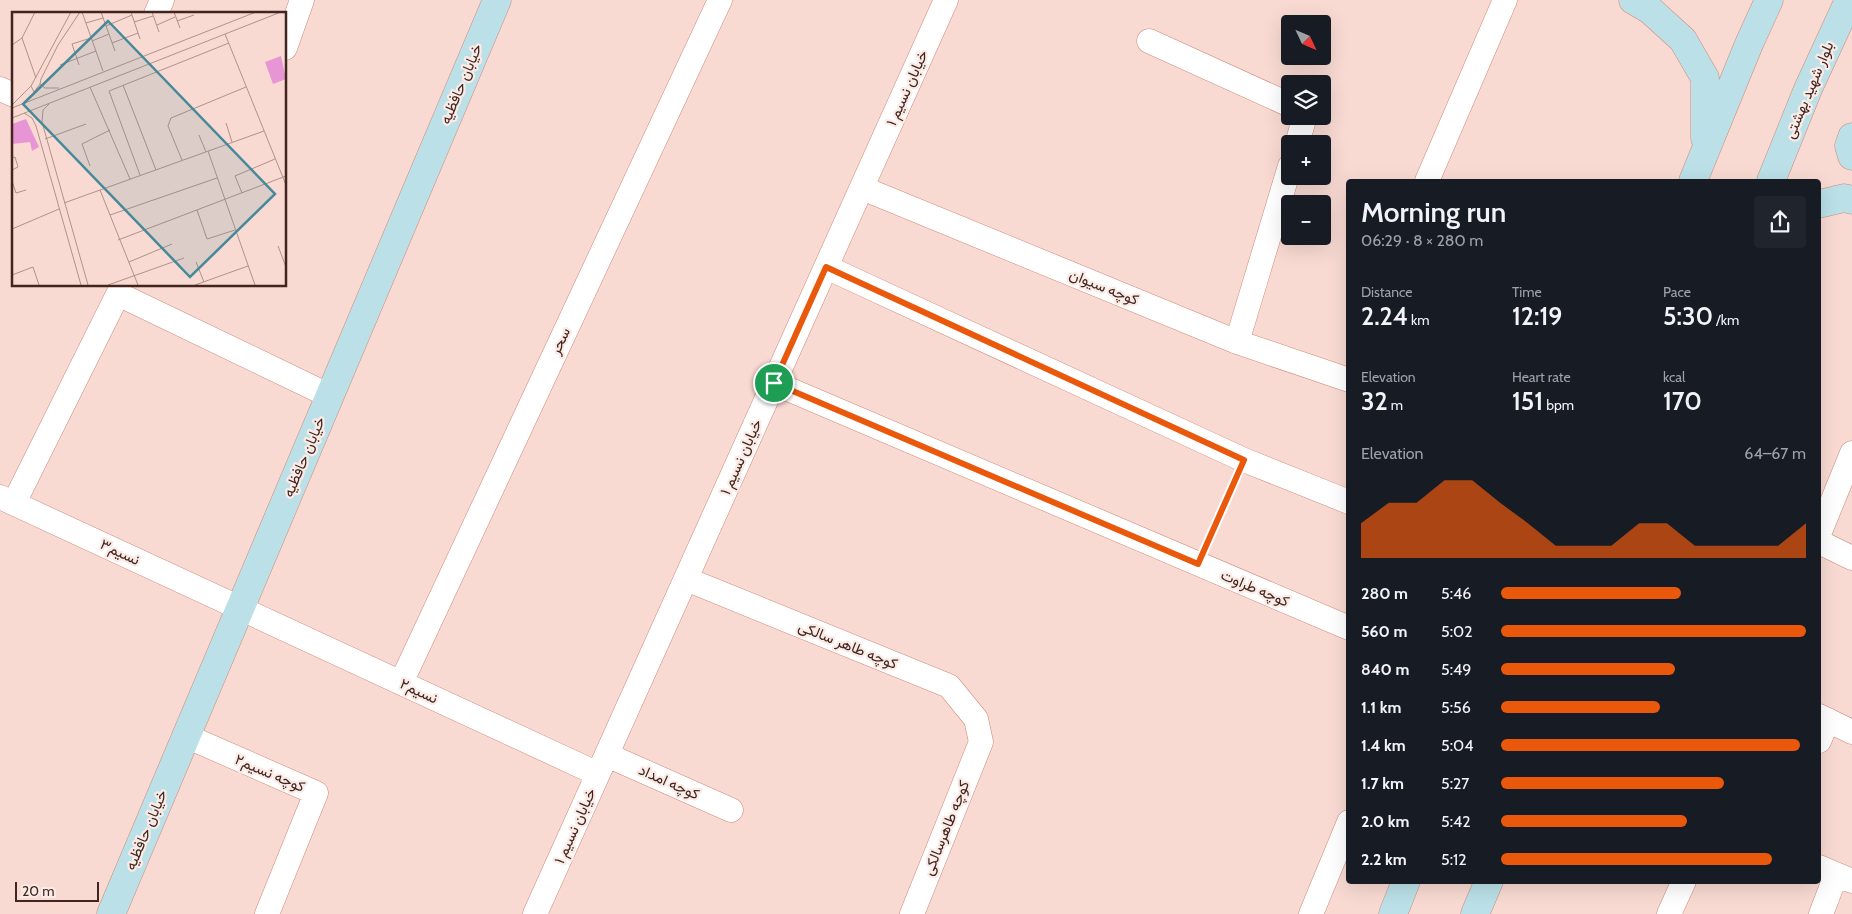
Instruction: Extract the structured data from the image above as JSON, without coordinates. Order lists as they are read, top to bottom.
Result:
{
  "streets": {
    "street": [
      "خیابان حافظیه",
      "خیابان نسیم ۱",
      "بلوار شهید بهشتی",
      "کوچه سیوان",
      "سحر",
      "نسیم۳",
      "کوچه طراوت",
      "کوچه طاهر سالکی",
      "نسیم۲",
      "کوچه نسیم۲",
      "کوچه امداد",
      "کوچه طاهرسالکی"
    ]
  },
  "crossings": [
    ["خیابان حافظیه", "نسیم۳"],
    ["خیابان حافظیه", "نسیم۲"],
    ["خیابان حافظیه", "کوچه نسیم۲"],
    ["خیابان نسیم ۱", "کوچه سیوان"],
    ["خیابان نسیم ۱", "کوچه طراوت"],
    ["خیابان نسیم ۱", "کوچه طاهر سالکی"],
    ["خیابان نسیم ۱", "نسیم۲"],
    ["خیابان نسیم ۱", "کوچه امداد"],
    ["سحر", "نسیم۲"],
    ["نسیم۳", "نسیم۲"],
    ["کوچه طاهر سالکی", "کوچه طاهرسالکی"],
    ["نسیم۲", "کوچه امداد"]
  ],
  "scale_bar": "20 m",
  "north": "bottom right",
  "page": {
    "map_buttons": ["+", "−"],
    "heading": ["Morning run", "06:29 · 8 × 280 m"],
    "stats": [
      ["Distance", "2.24 km"],
      ["Time", "12:19"],
      ["Pace", "5:30 /km"],
      ["Elevation", "32 m"],
      ["Heart rate", "151 bpm"],
      ["kcal", "170"]
    ],
    "chart": ["Elevation", "64–67 m"],
    "list": [
      {
        "name": "280 m",
        "note": "5:46"
      },
      {
        "name": "560 m",
        "note": "5:02"
      },
      {
        "name": "840 m",
        "note": "5:49"
      },
      {
        "name": "1.1 km",
        "note": "5:56"
      },
      {
        "name": "1.4 km",
        "note": "5:04"
      },
      {
        "name": "1.7 km",
        "note": "5:27"
      },
      {
        "name": "2.0 km",
        "note": "5:42"
      },
      {
        "name": "2.2 km",
        "note": "5:12"
      }
    ],
    "scale": "20 m"
  }
}
